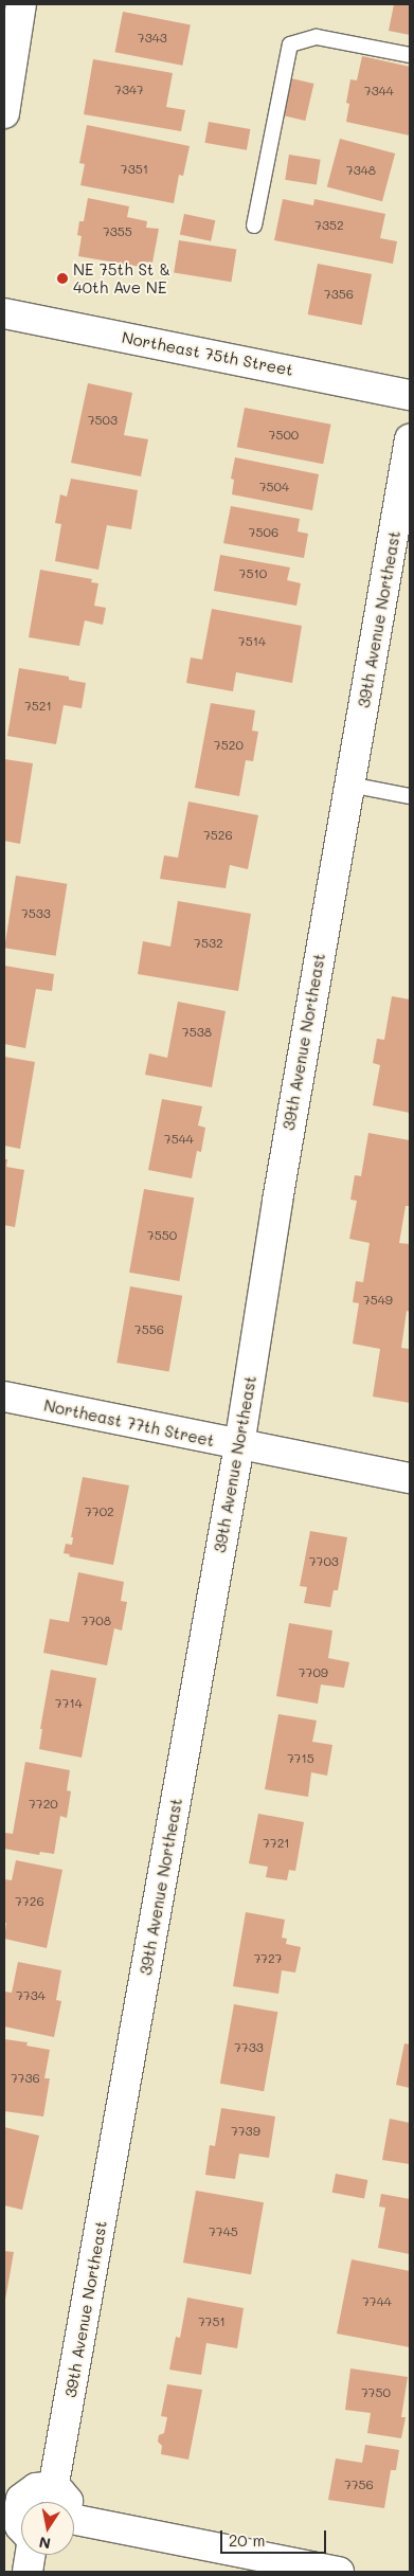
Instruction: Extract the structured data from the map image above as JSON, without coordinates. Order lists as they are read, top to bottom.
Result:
{
  "streets": {
    "street": ["Northeast 75th Street", "39th Avenue Northeast", "Northeast 77th Street"]
  },
  "crossings": [
    ["39th Avenue Northeast", "Northeast 77th Street"]
  ],
  "places": ["NE 75th St & 40th Ave NE"],
  "house_numbers": [
    "7343",
    "7347",
    "7344",
    "7351",
    "7348",
    "7352",
    "7355",
    "7356",
    "7503",
    "7500",
    "7504",
    "7506",
    "7510",
    "7514",
    "7521",
    "7520",
    "7526",
    "7533",
    "7532",
    "7538",
    "7544",
    "7550",
    "7549",
    "7556",
    "7702",
    "7703",
    "7708",
    "7709",
    "7714",
    "7715",
    "7720",
    "7721",
    "7726",
    "7727",
    "7734",
    "7733",
    "7736",
    "7739",
    "7745",
    "7744",
    "7751",
    "7750",
    "7756"
  ],
  "scale_bar": "20 m",
  "north": "bottom"
}
